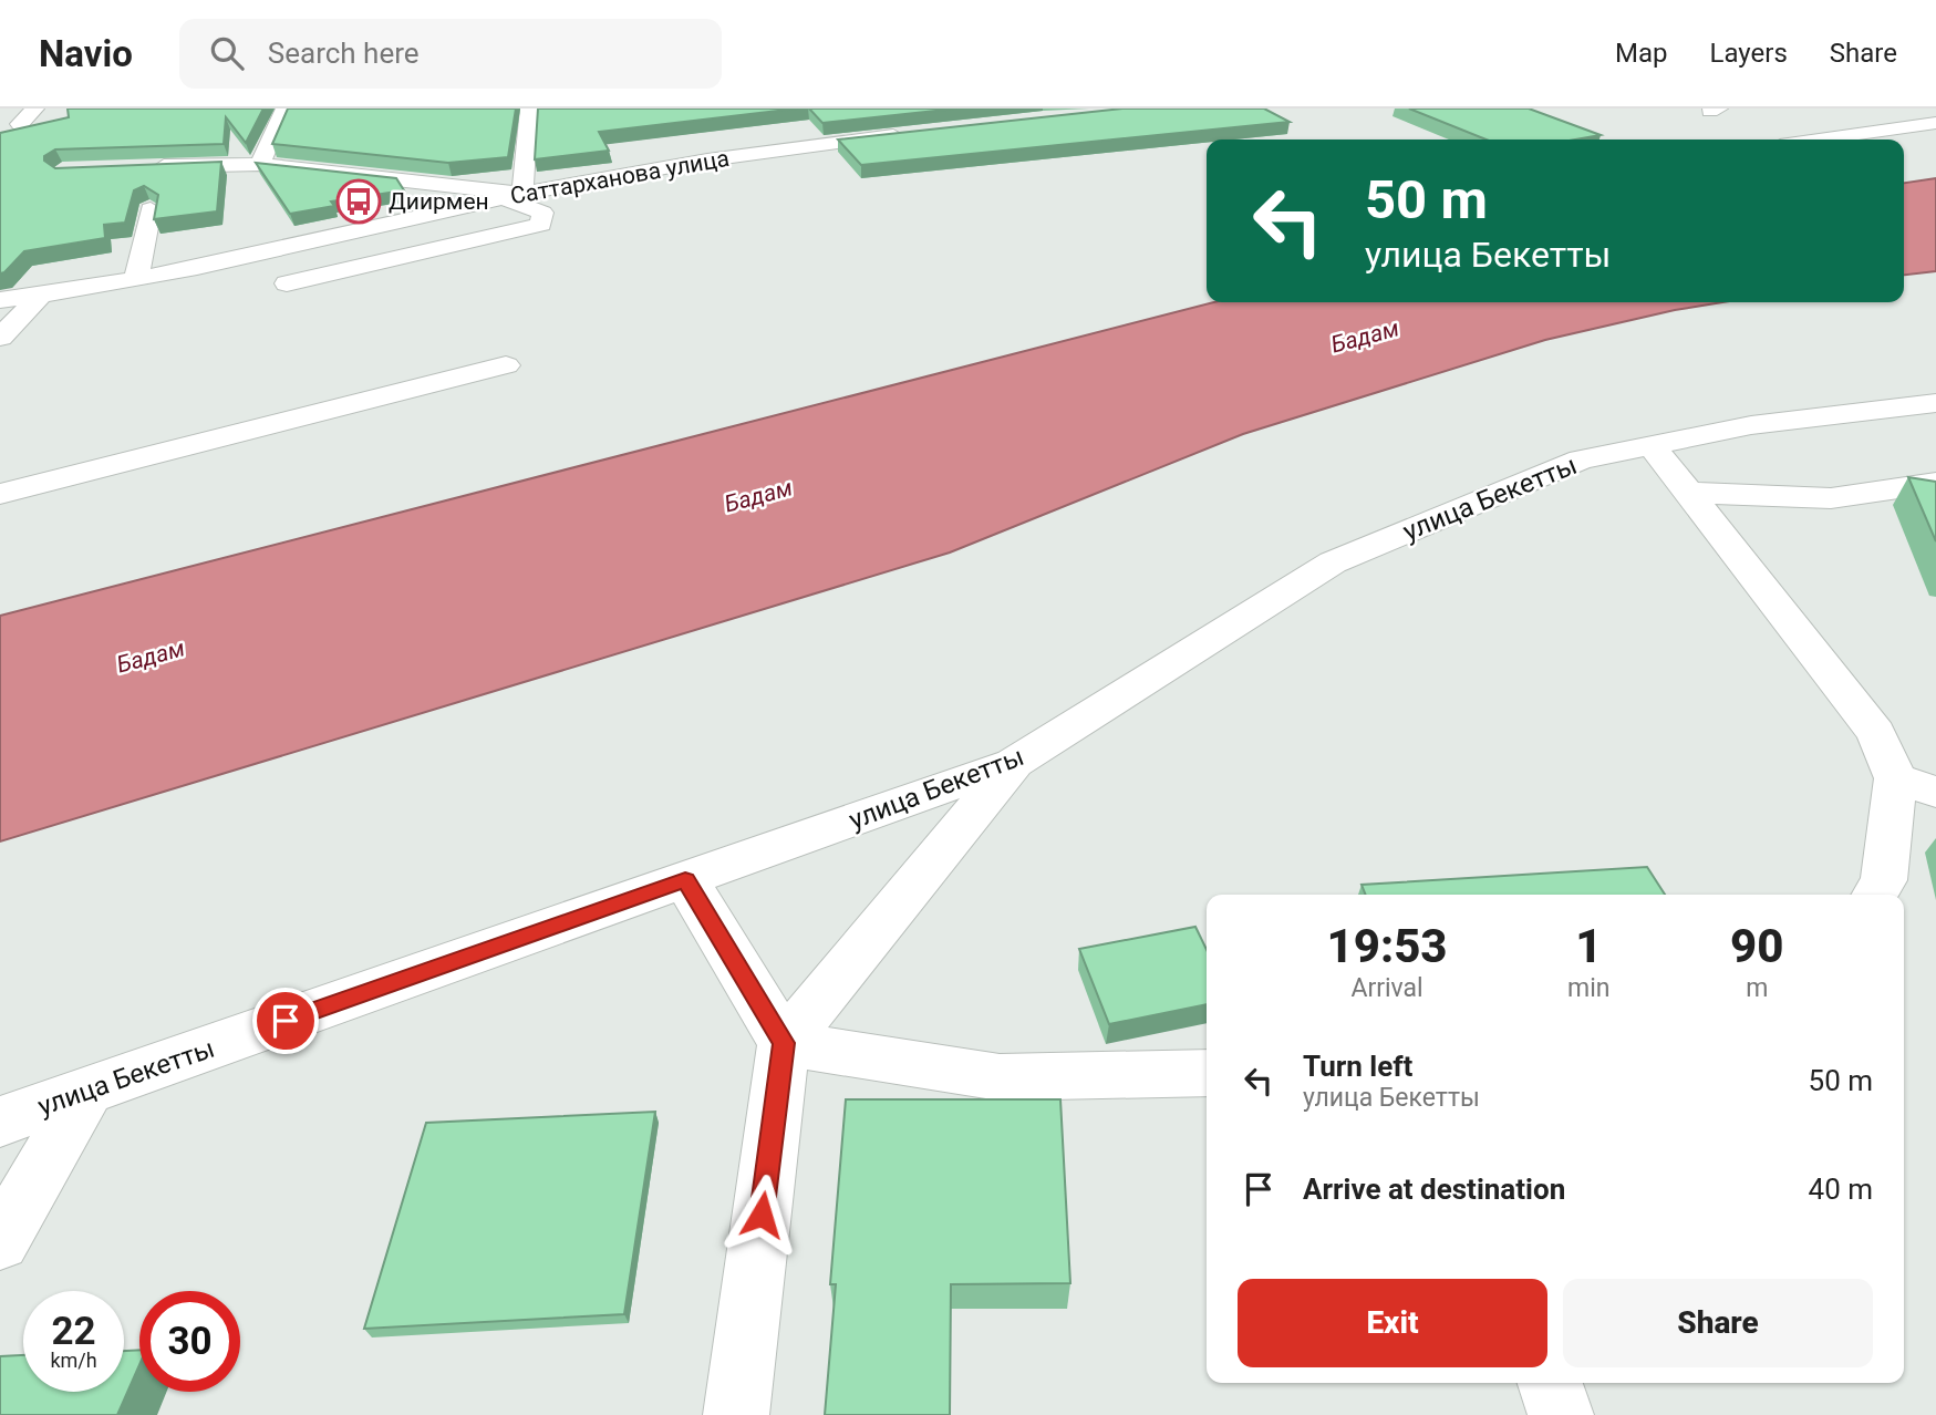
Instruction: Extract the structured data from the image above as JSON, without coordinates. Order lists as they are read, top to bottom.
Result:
{
  "streets": {
    "street": ["Саттарханова улица", "улица Бекетты"]
  },
  "water": ["Бадам"],
  "places": {
    "bus stop": ["Диирмен"]
  },
  "page": {
    "header": "Navio",
    "search": "Search here",
    "nav": ["Map", "Layers", "Share"],
    "turn": ["50 m", "улица Бекетты"],
    "eta": [
      "19:53",
      "Arrival",
      "1",
      "min",
      "90",
      "m"
    ],
    "list": [
      {
        "name": "Turn left",
        "note": "улица Бекетты",
        "value": "50 m"
      },
      {
        "name": "Arrive at destination",
        "value": "40 m"
      }
    ],
    "buttons": ["Exit", "Share"],
    "speed": "22 km/h",
    "limit": "30"
  }
}
